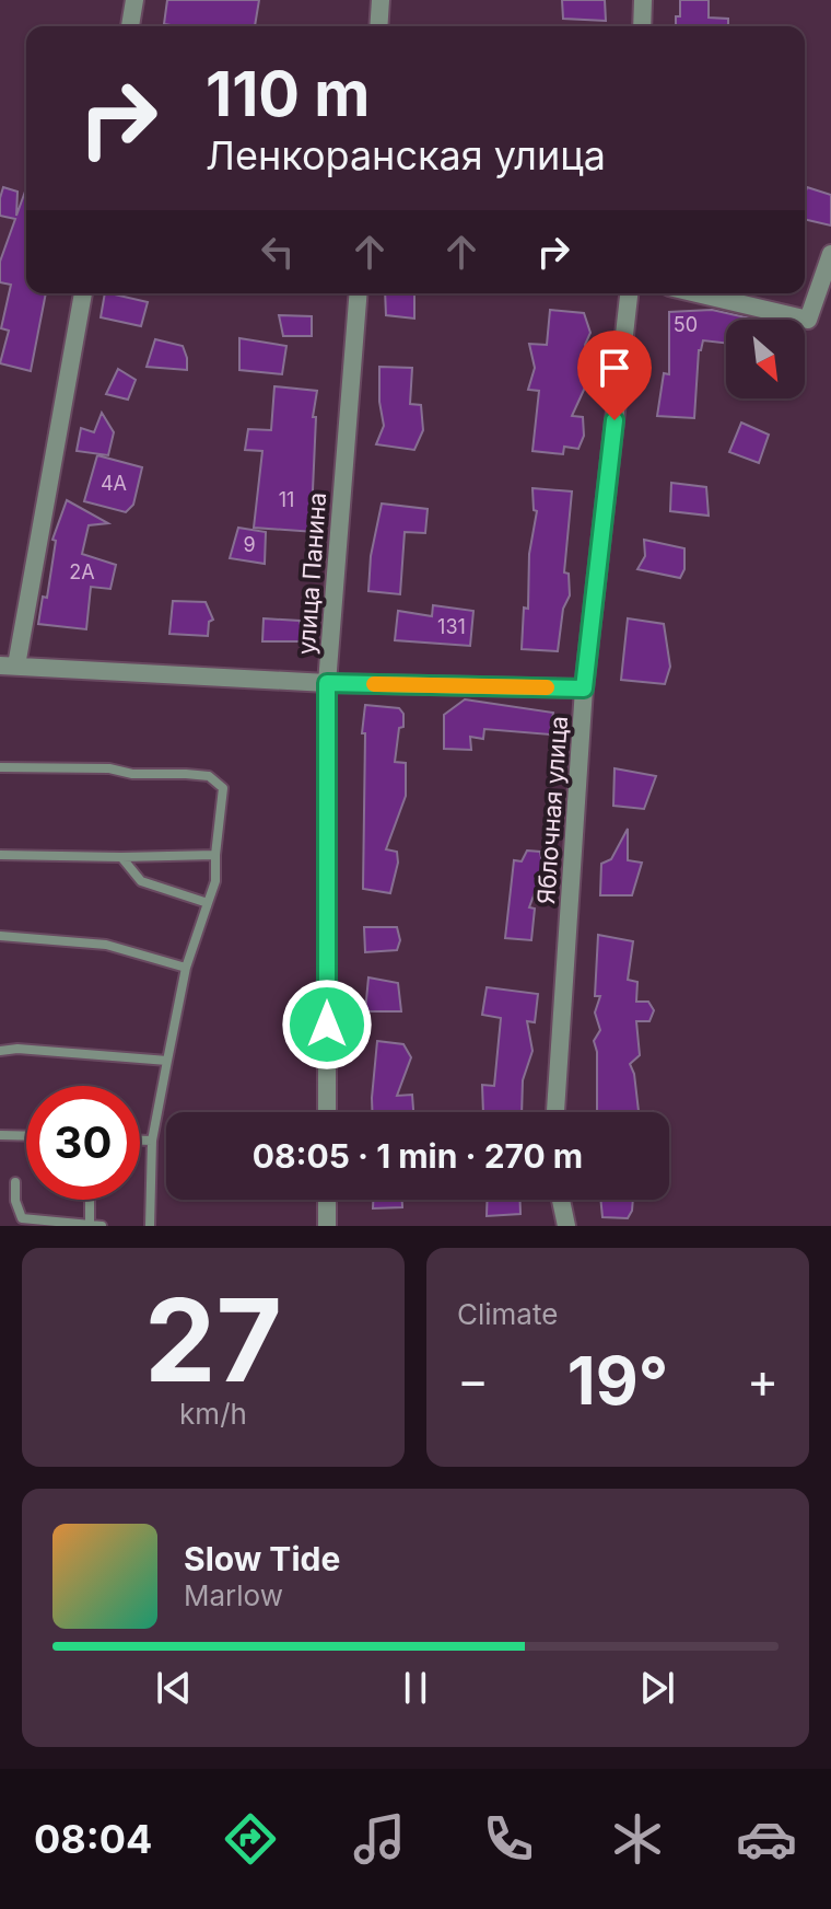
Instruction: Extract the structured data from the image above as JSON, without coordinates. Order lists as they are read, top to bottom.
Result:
{
  "streets": {
    "street": ["улица Панина", "Яблочная улица"]
  },
  "house_numbers": [
    "50",
    "4А",
    "11",
    "9",
    "2А",
    "131"
  ],
  "north": "bottom right",
  "page": {
    "turn": ["110 m", "Ленкоранская улица"],
    "limit": "30",
    "trip": "08:05 · 1 min · 270 m",
    "tile": [
      ["27", "km/h"],
      "Climate"
    ],
    "heat": ["−", "19°", "+"],
    "song": ["Slow Tide", "Marlow"],
    "tabs": "08:04"
  }
}
